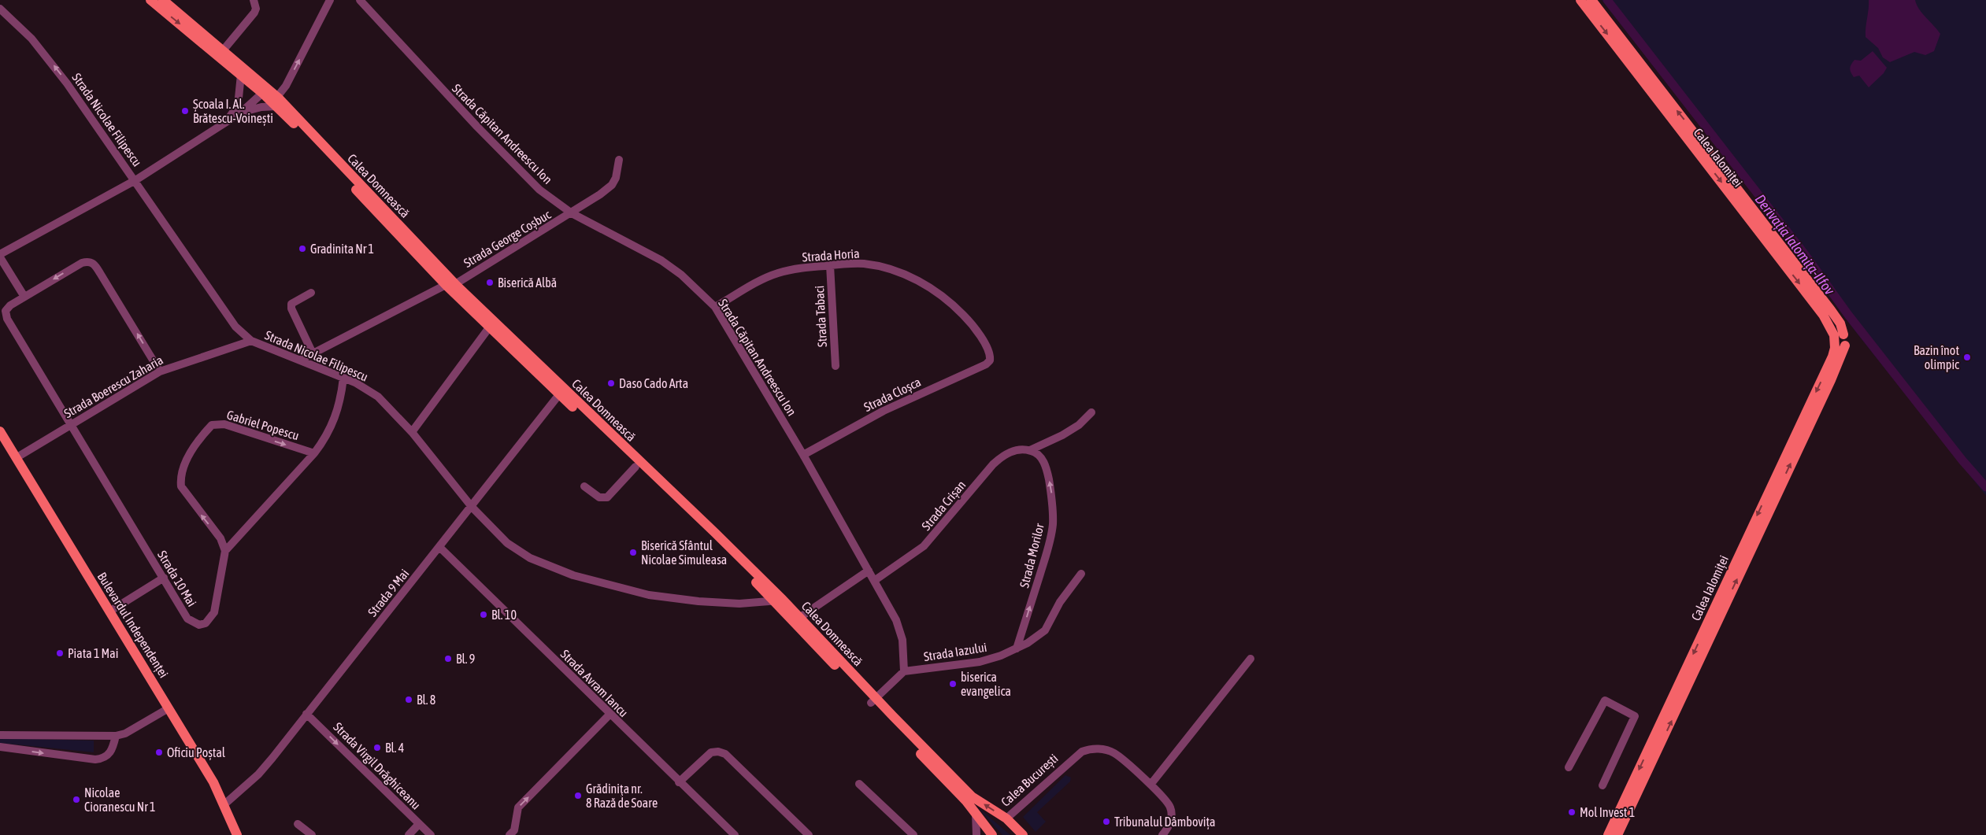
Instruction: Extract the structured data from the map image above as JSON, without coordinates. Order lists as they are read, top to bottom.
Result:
{
  "streets": {
    "main road": [
      "Calea Ialomiței",
      "Calea Domnească",
      "Bulevardul Independenței",
      "Calea București"
    ],
    "street": [
      "Strada Nicolae Filipescu",
      "Strada Căpitan Andreescu Ion",
      "Strada George Coșbuc",
      "Strada Horia",
      "Strada Tabaci",
      "Strada Boerescu Zaharia",
      "Strada Cloșca",
      "Gabriel Popescu",
      "Strada Crișan",
      "Strada Morilor",
      "Strada 10 Mai",
      "Strada 9 Mai",
      "Strada Iazului",
      "Strada Avram Iancu",
      "Strada Virgil Drăghiceanu"
    ]
  },
  "crossings": [
    ["Strada Nicolae Filipescu", "Calea Domnească"],
    ["Strada Nicolae Filipescu", "Strada George Coșbuc"],
    ["Strada Nicolae Filipescu", "Strada Boerescu Zaharia"],
    ["Strada Nicolae Filipescu", "Strada 9 Mai"],
    ["Strada Căpitan Andreescu Ion", "Strada George Coșbuc"],
    ["Strada Căpitan Andreescu Ion", "Strada Horia"],
    ["Strada Căpitan Andreescu Ion", "Strada Cloșca"],
    ["Strada Căpitan Andreescu Ion", "Strada Crișan"],
    ["Strada Căpitan Andreescu Ion", "Strada Iazului"],
    ["Calea Domnească", "Strada George Coșbuc"],
    ["Calea Domnească", "Strada 9 Mai"],
    ["Calea Domnească", "Calea București"],
    ["Strada Horia", "Strada Tabaci"],
    ["Strada Horia", "Strada Cloșca"],
    ["Strada Boerescu Zaharia", "Strada 10 Mai"],
    ["Strada Boerescu Zaharia", "Bulevardul Independenței"],
    ["Gabriel Popescu", "Strada 10 Mai"],
    ["Strada Crișan", "Strada Morilor"],
    ["Strada Morilor", "Strada Iazului"],
    ["Strada 9 Mai", "Bulevardul Independenței"],
    ["Strada 9 Mai", "Strada Avram Iancu"],
    ["Strada 9 Mai", "Strada Virgil Drăghiceanu"]
  ],
  "one_way": ["Strada Morilor", "Strada Virgil Drăghiceanu"],
  "water": ["Derivația Ialomița-Ilfov"],
  "places": [
    "Școala I. Al. Brătescu-Voinești",
    "Gradinita Nr 1",
    "Biserică Albă",
    "Bazin înot olimpic",
    "Daso Cado Arta",
    "Biserică Sfântul Nicolae Simuleasa",
    "Bl. 10",
    "Piata 1 Mai",
    "Bl. 9",
    "biserica evangelica",
    "Bl. 8",
    "Bl. 4",
    "Oficiu Poștal",
    "Grădiniţa nr. 8 Rază de Soare",
    "Nicolae Cioranescu Nr 1",
    "Mol Invest 1",
    "Tribunalul Dâmbovița"
  ]
}
